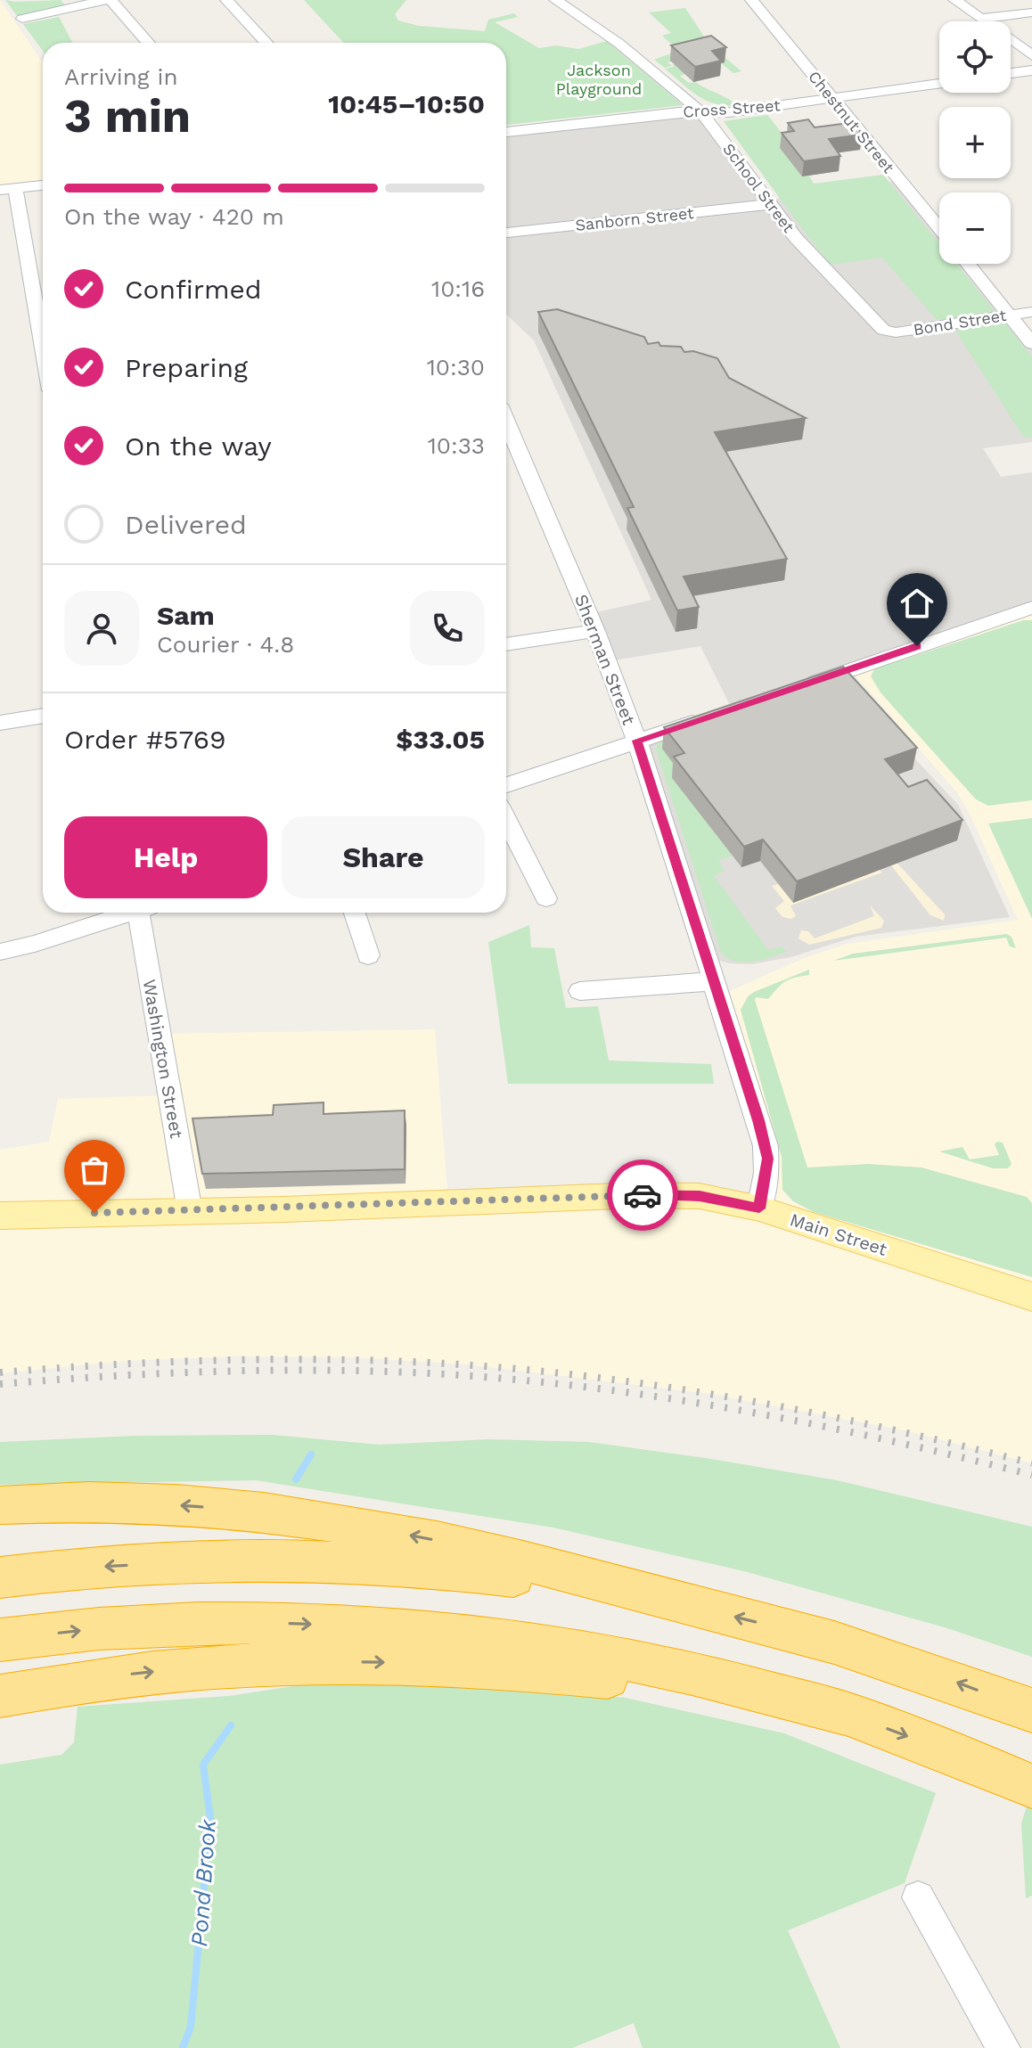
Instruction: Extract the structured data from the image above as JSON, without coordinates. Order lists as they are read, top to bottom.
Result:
{
  "streets": {
    "main road": ["Main Street"],
    "street": [
      "Cross Street",
      "Chestnut Street",
      "School Street",
      "Sanborn Street",
      "Bond Street",
      "Sherman Street",
      "Washington Street"
    ]
  },
  "crossings": [
    ["Cross Street", "Chestnut Street"],
    ["Cross Street", "School Street"],
    ["School Street", "Sanborn Street"],
    ["School Street", "Bond Street"],
    ["Sherman Street", "Main Street"],
    ["Washington Street", "Main Street"]
  ],
  "water": ["Pond Brook"],
  "parks": ["Jackson Playground"],
  "page": {
    "map_buttons": ["+", "−"],
    "heading": ["3 min", "Arriving in", "10:45–10:50"],
    "panel": [
      "Sam",
      "Courier · 4.8",
      "Order #5769",
      "$33.05"
    ],
    "bar": "On the way · 420 m",
    "list": [
      ["Confirmed", "10:16"],
      ["Preparing", "10:30"],
      ["On the way", "10:33"],
      "Delivered"
    ],
    "buttons": ["Help", "Share"]
  }
}
